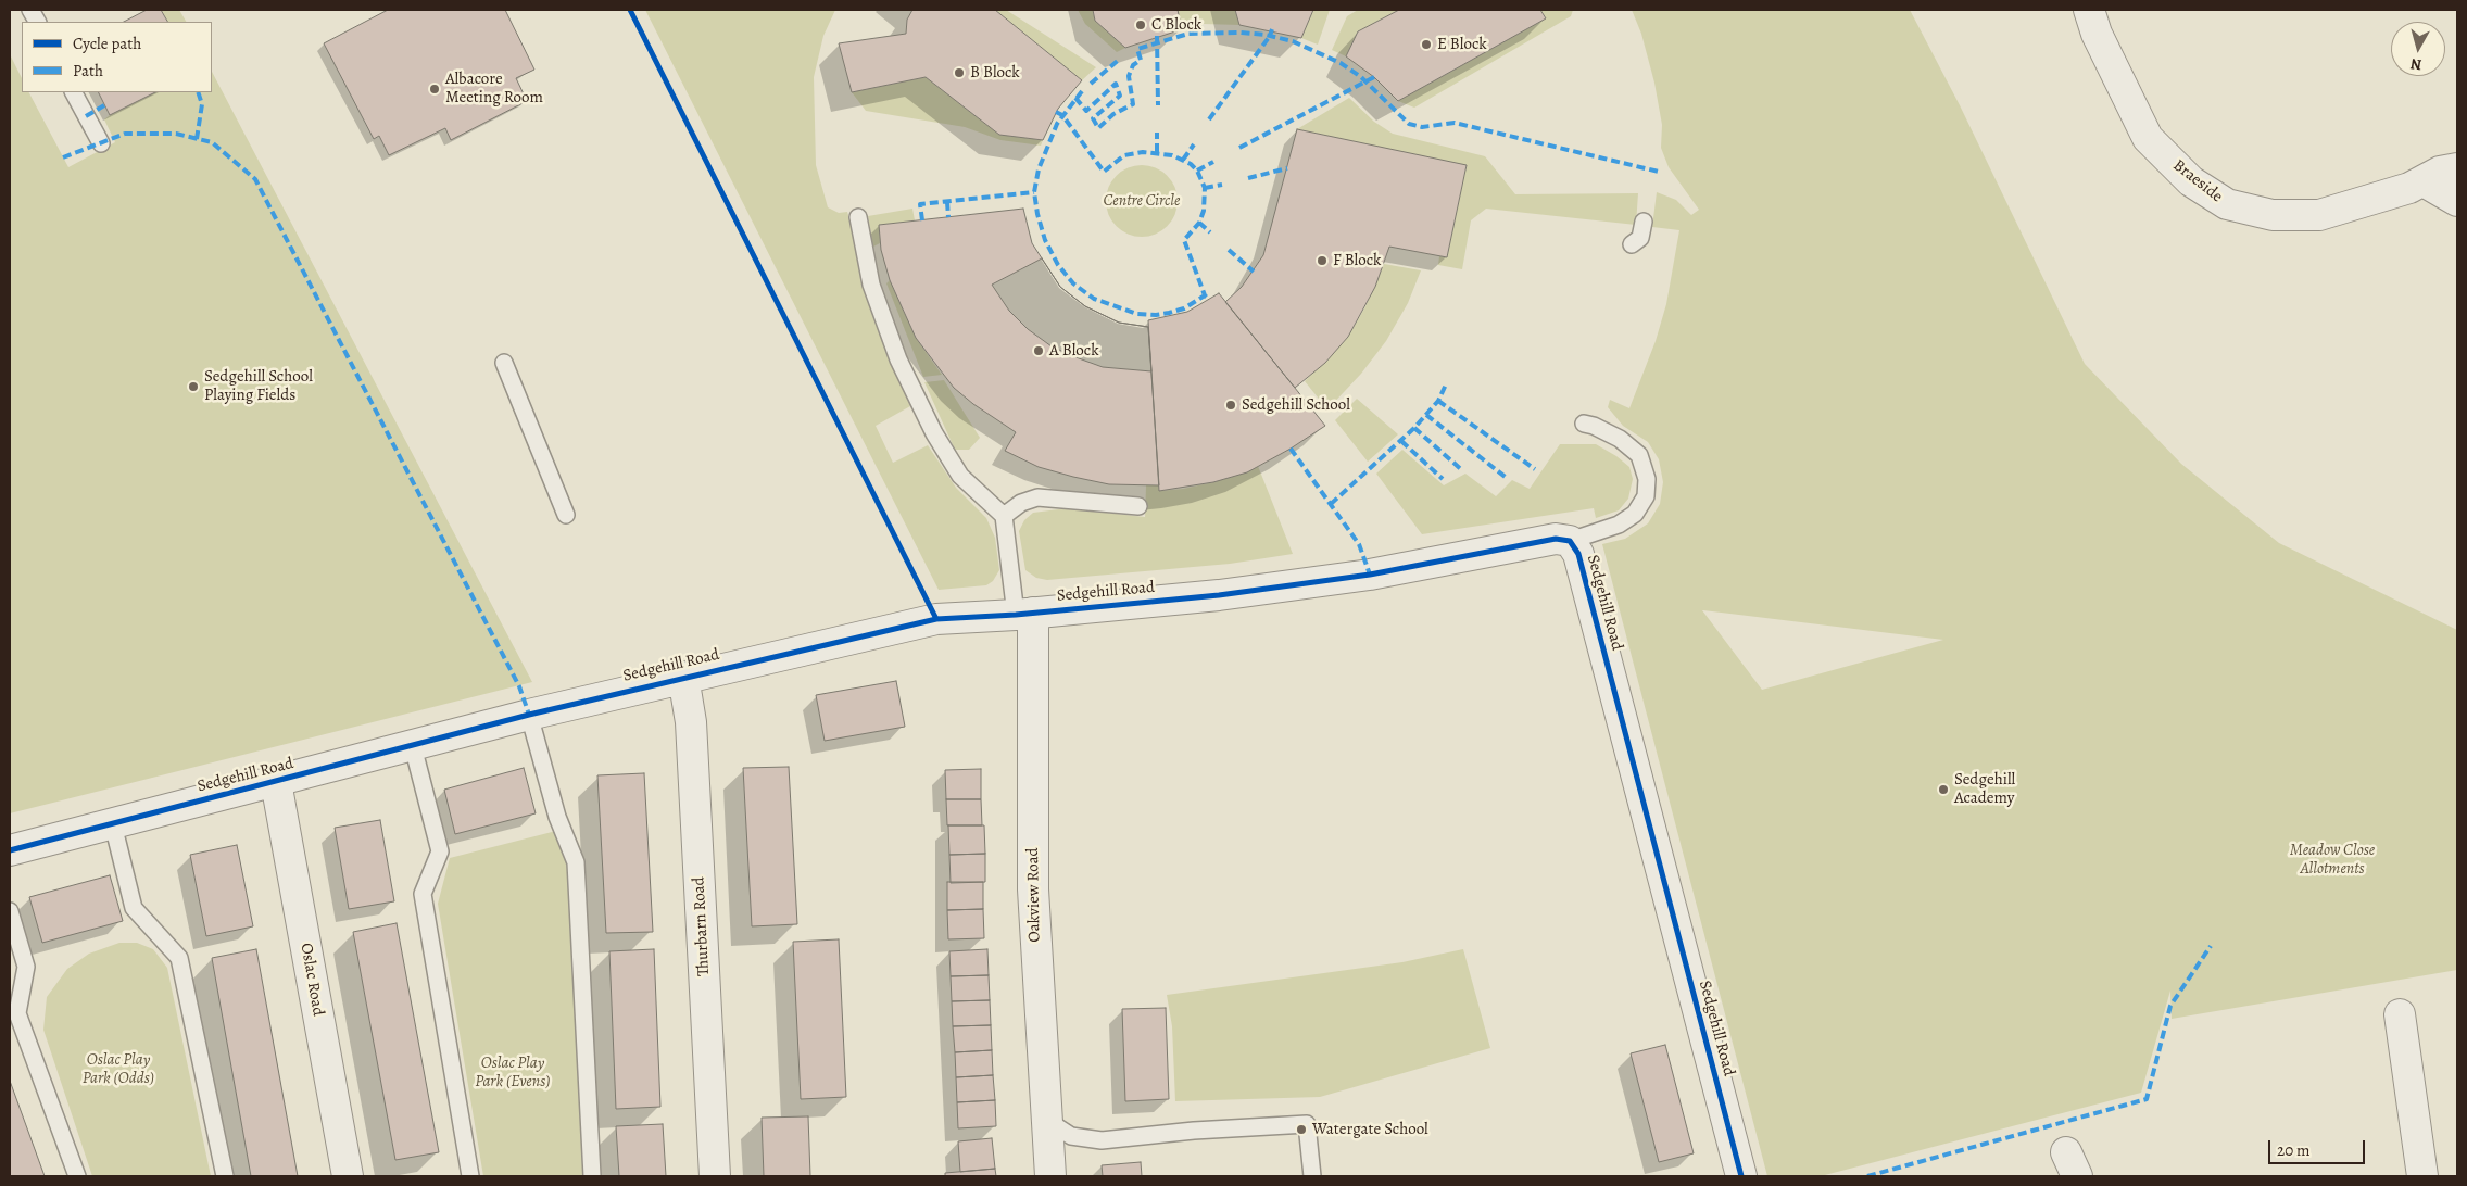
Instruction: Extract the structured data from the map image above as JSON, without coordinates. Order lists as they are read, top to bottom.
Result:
{
  "streets": {
    "street": [
      "Braeside",
      "Sedgehill Road",
      "Oakview Road",
      "Thurbarn Road",
      "Oslac Road"
    ]
  },
  "crossings": [
    ["Sedgehill Road", "Oakview Road"],
    ["Sedgehill Road", "Thurbarn Road"],
    ["Sedgehill Road", "Oslac Road"]
  ],
  "parks": [
    "Centre Circle",
    "Meadow Close Allotments",
    "Oslac Play Park (Odds)",
    "Oslac Play Park (Evens)"
  ],
  "places": [
    "C Block",
    "E Block",
    "B Block",
    "Albacore Meeting Room",
    "F Block",
    "A Block",
    "Sedgehill School Playing Fields",
    "Sedgehill School",
    "Sedgehill Academy",
    "Watergate School"
  ],
  "legend": ["Cycle path", "Path"],
  "scale_bar": "20 m",
  "north": "bottom"
}
